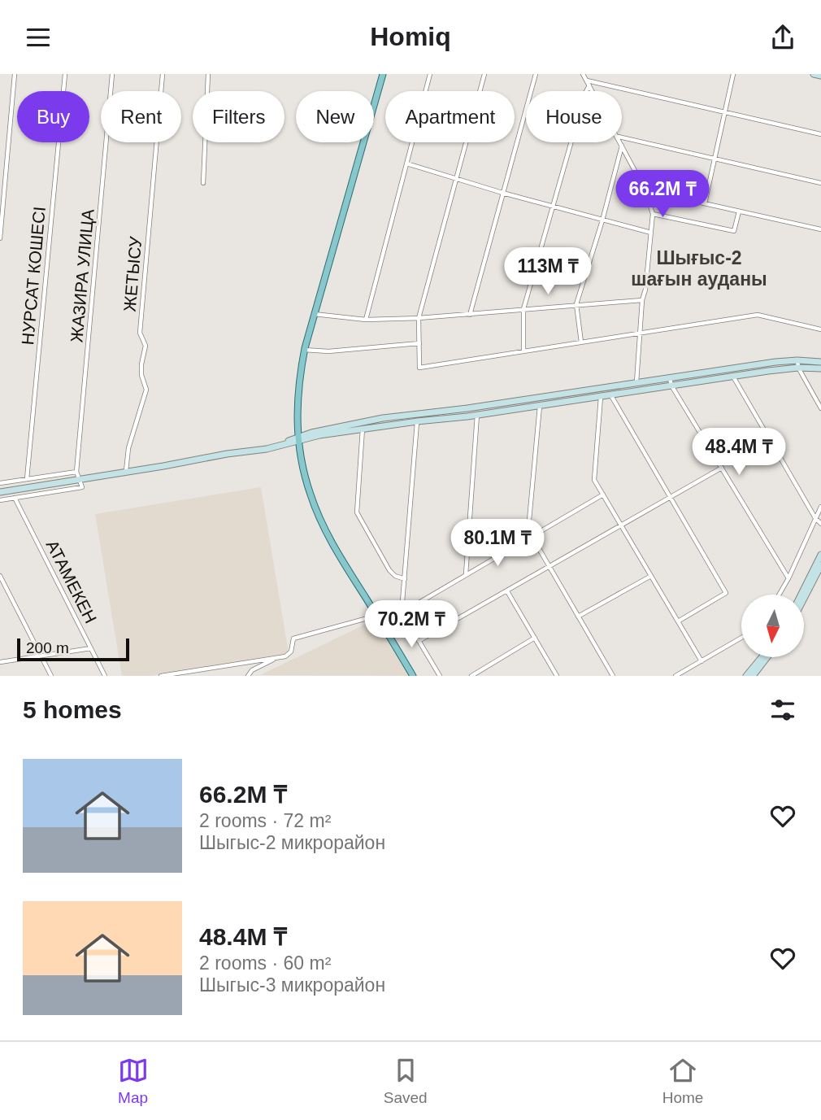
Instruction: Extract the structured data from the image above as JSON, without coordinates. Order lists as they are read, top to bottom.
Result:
{
  "streets": {
    "street": [
      "ЖЕТЫСУ",
      "НУРСАТ КОШЕСI",
      "ЖАЗИРА УЛИЦА",
      "АТАМЕКЕН"
    ]
  },
  "districts": ["Шығыс-2 шағын ауданы"],
  "scale_bar": "200 m",
  "north": "bottom",
  "page": {
    "header": "Homiq",
    "chip": [
      "Buy",
      "Rent",
      "Filters",
      "New",
      "Apartment",
      "House"
    ],
    "price": [
      "66.2M ₸",
      "113M ₸",
      "48.4M ₸",
      "80.1M ₸",
      "70.2M ₸"
    ],
    "scale": "200 m",
    "heading": "5 homes",
    "list": [
      {
        "name": "66.2M ₸",
        "note": "2 rooms · 72 m² · Шыгыс-2 микрорайон"
      },
      {
        "name": "48.4M ₸",
        "note": "2 rooms · 60 m² · Шыгыс-3 микрорайон"
      }
    ],
    "tabs": ["Map", "Saved", "Home"]
  }
}
